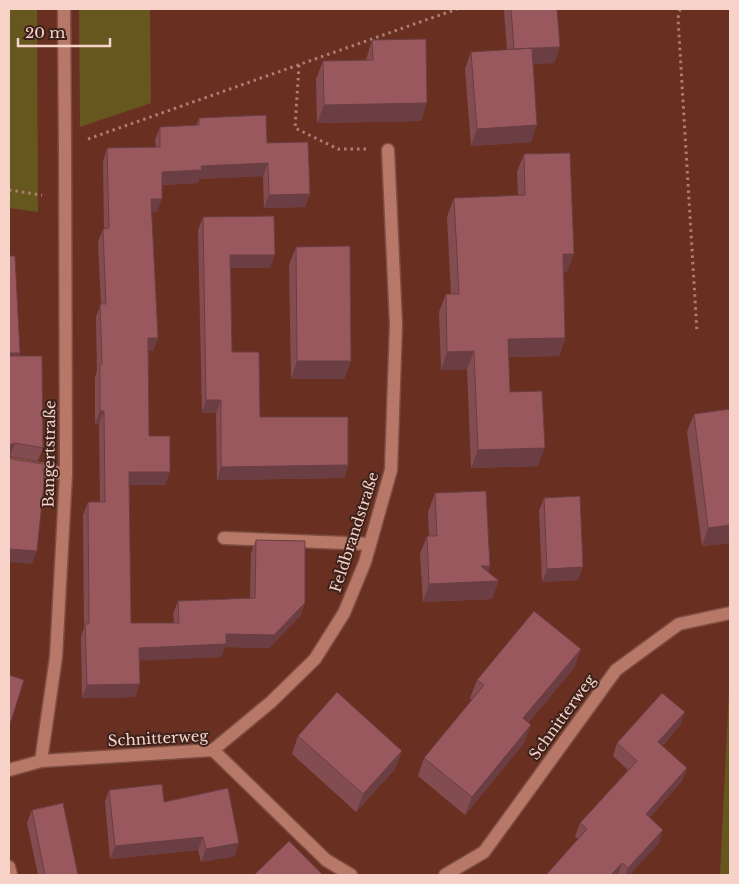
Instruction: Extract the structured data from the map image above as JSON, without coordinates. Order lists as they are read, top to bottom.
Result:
{
  "streets": {
    "street": ["Bangertstraße", "Feldbrandstraße", "Schnitterweg"]
  },
  "crossings": [
    ["Bangertstraße", "Schnitterweg"],
    ["Feldbrandstraße", "Schnitterweg"]
  ],
  "scale_bar": "20 m"
}
